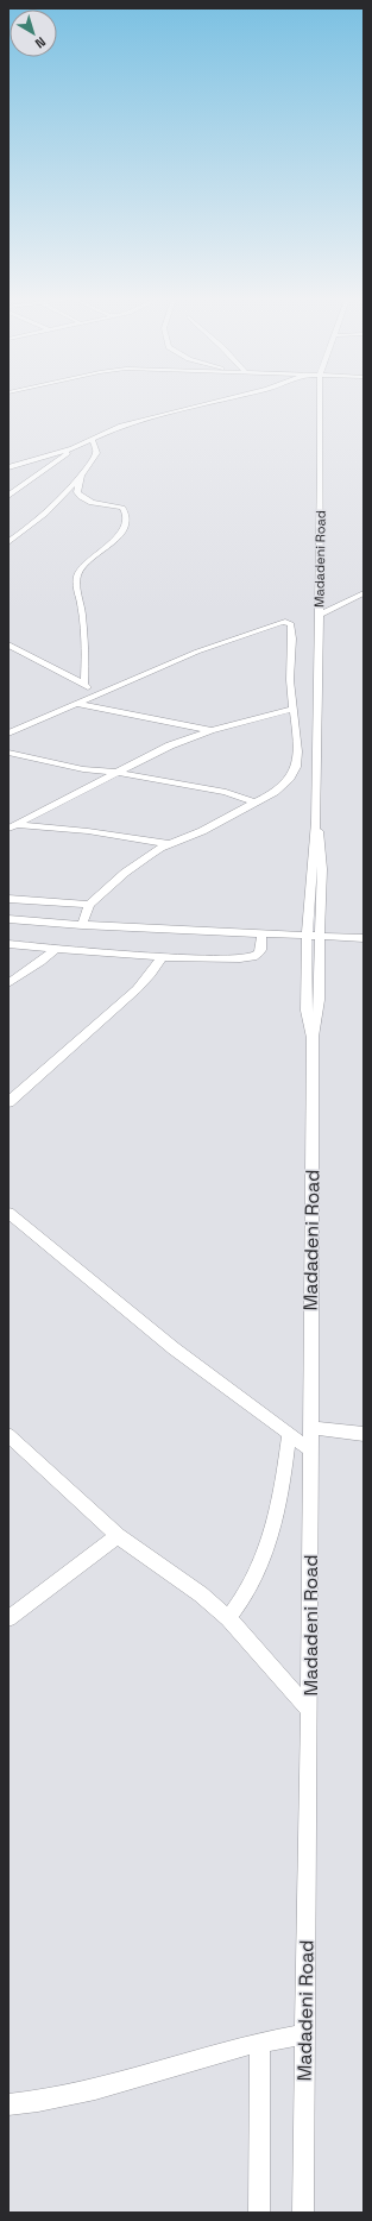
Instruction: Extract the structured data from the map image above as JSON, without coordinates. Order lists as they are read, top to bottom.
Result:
{
  "streets": {
    "street": ["Madadeni Road"]
  },
  "north": "bottom right"
}
